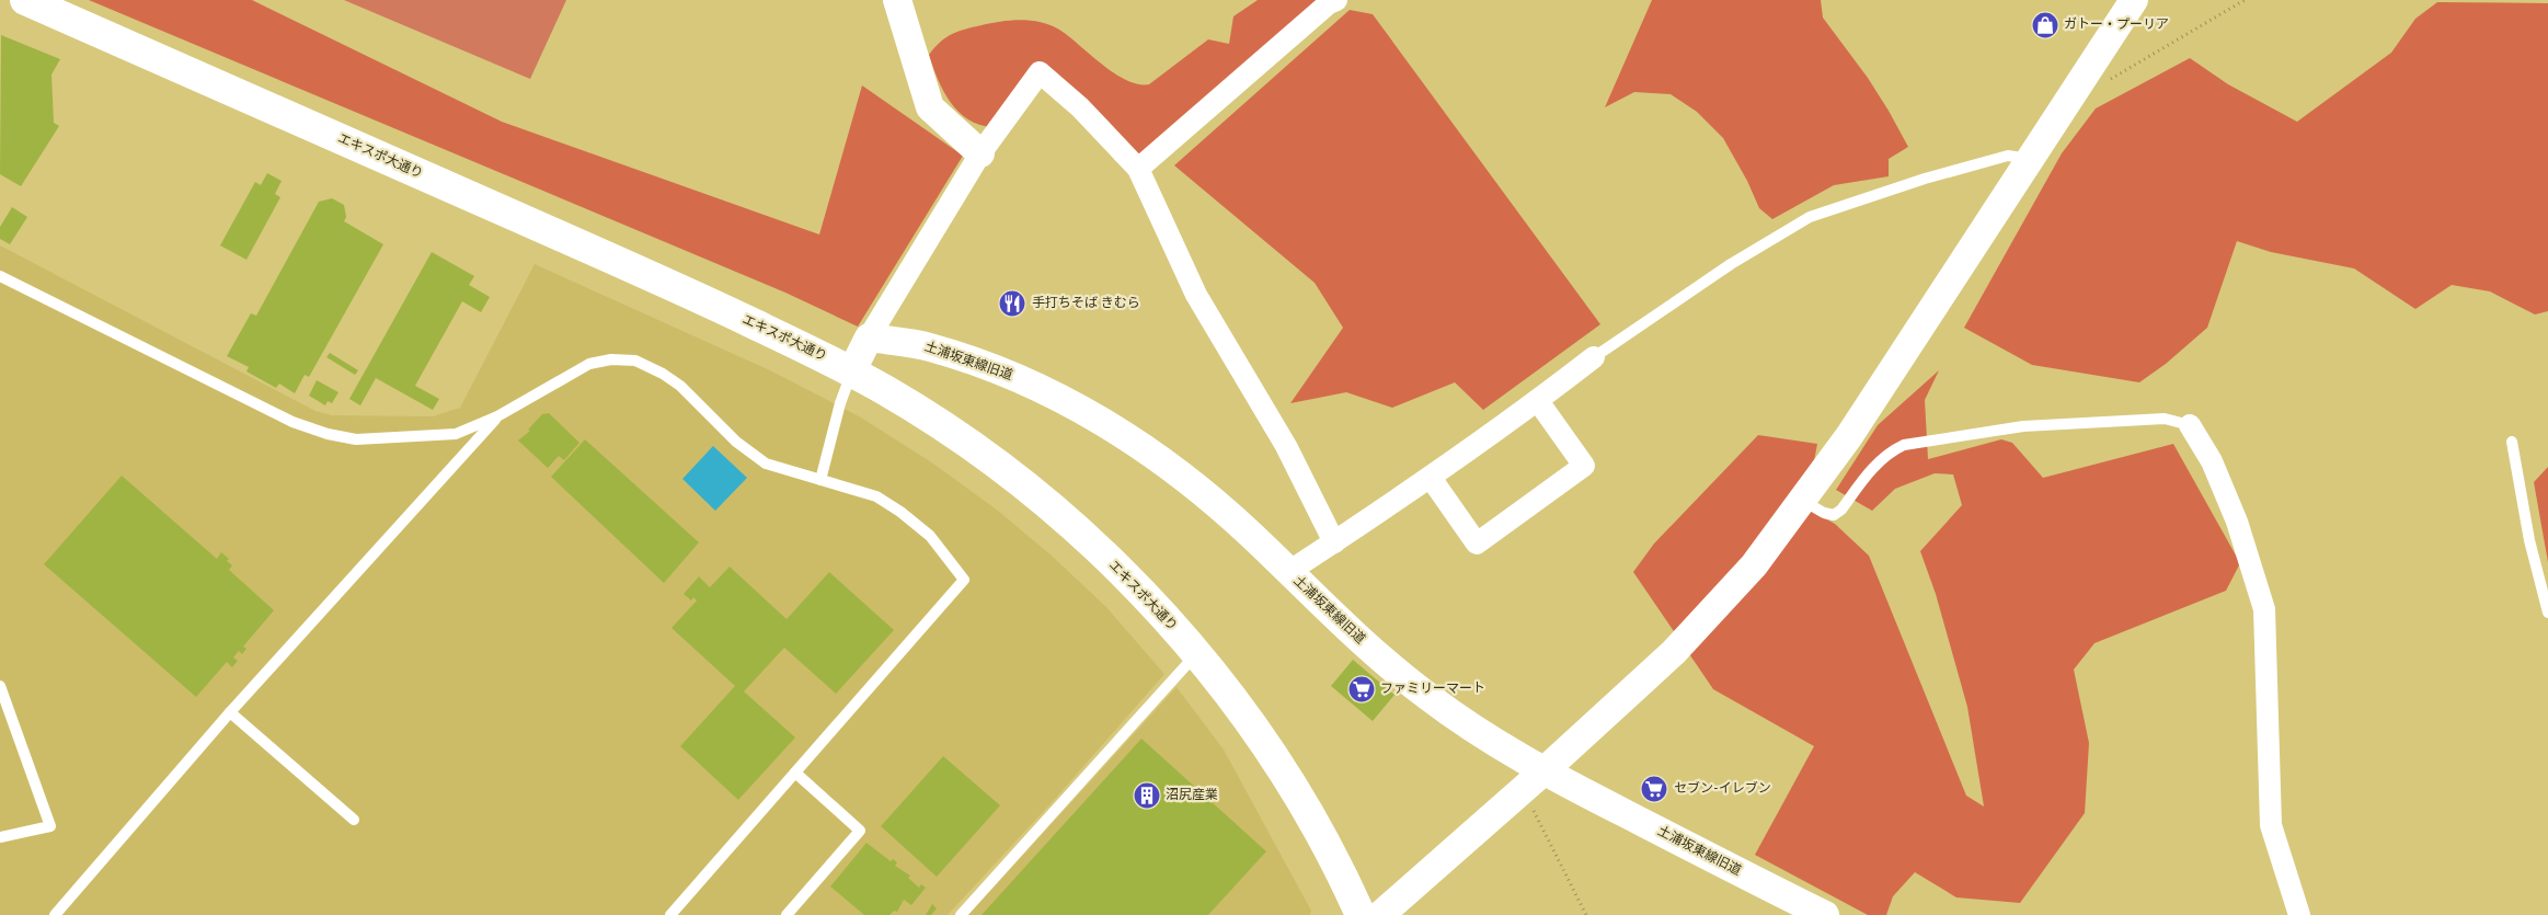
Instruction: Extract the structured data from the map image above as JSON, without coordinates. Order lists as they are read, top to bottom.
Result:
{
  "streets": {
    "main road": ["エキスポ大通り"],
    "street": ["土浦坂東線旧道"]
  },
  "places": {
    "shop": ["ガトー・プーリア"],
    "restaurant": ["手打ちそば きむら"],
    "supermarket": ["ファミリーマート", "セブン-イレブン"],
    "building": ["沼尻産業"]
  }
}
